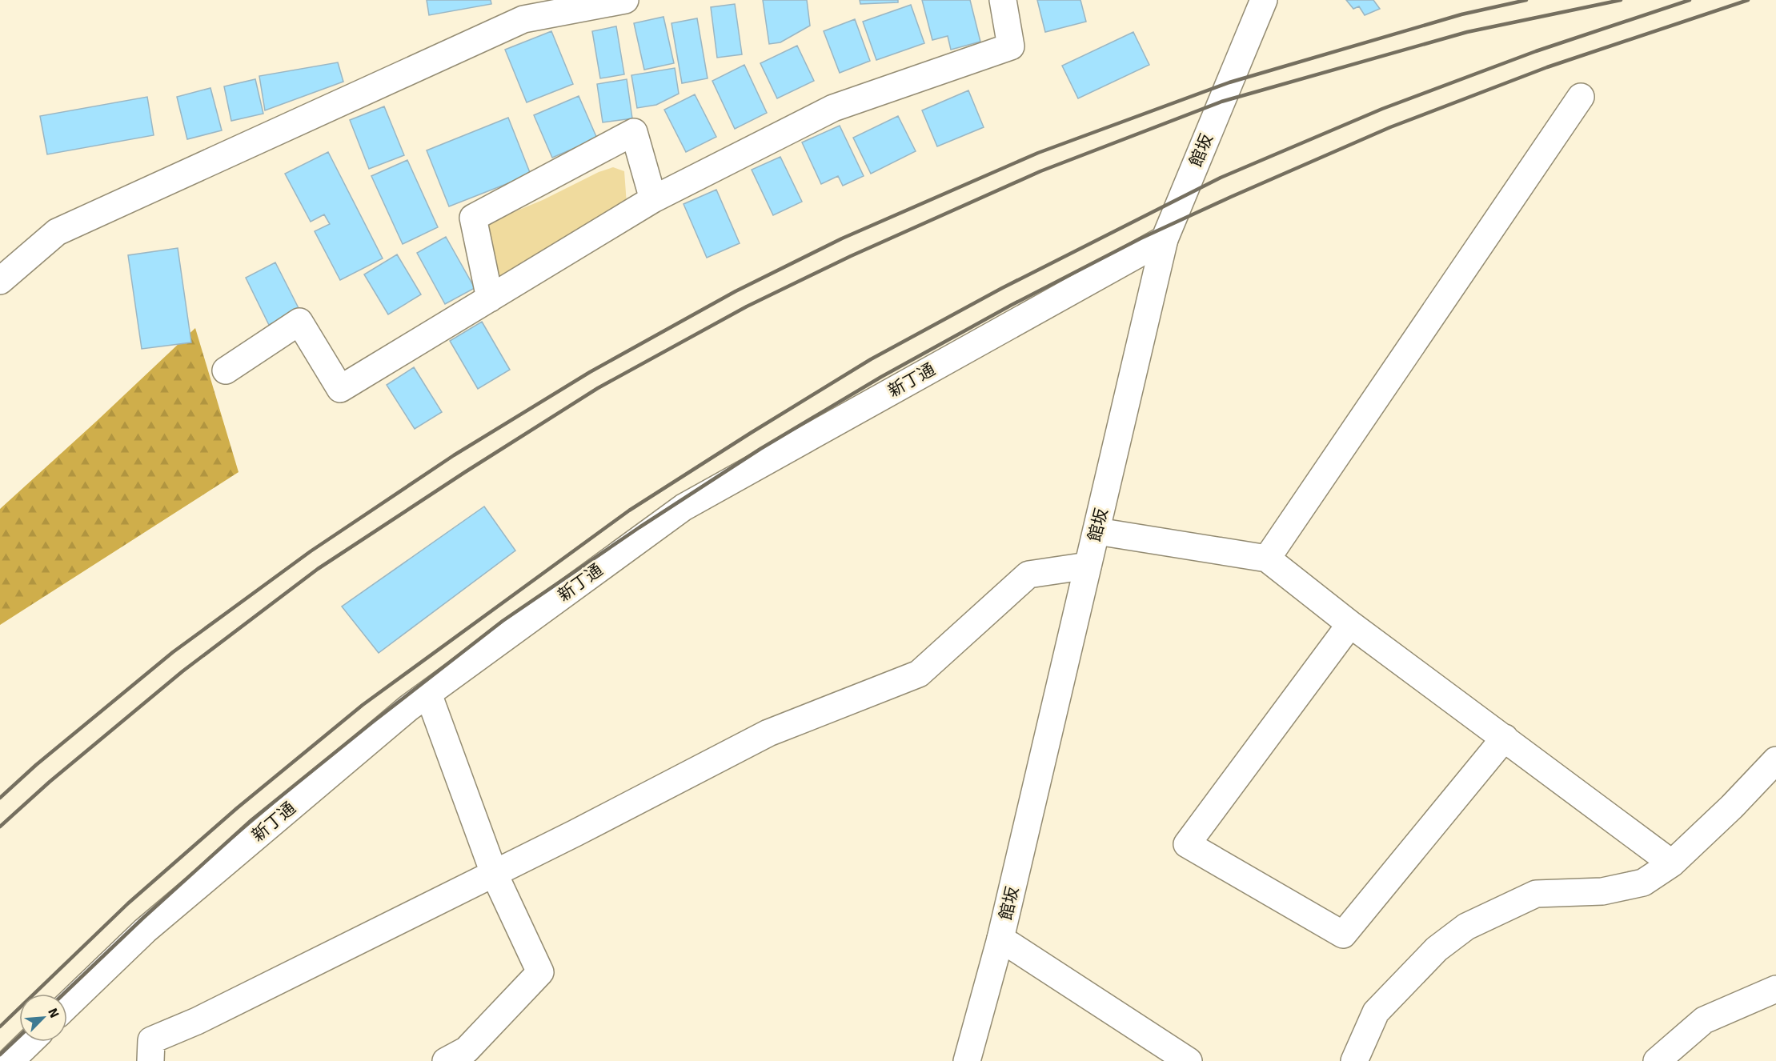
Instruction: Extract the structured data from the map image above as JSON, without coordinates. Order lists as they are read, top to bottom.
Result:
{
  "streets": {
    "street": ["館坂", "新丁通"]
  },
  "crossings": [
    ["館坂", "新丁通"]
  ],
  "north": "top right"
}
